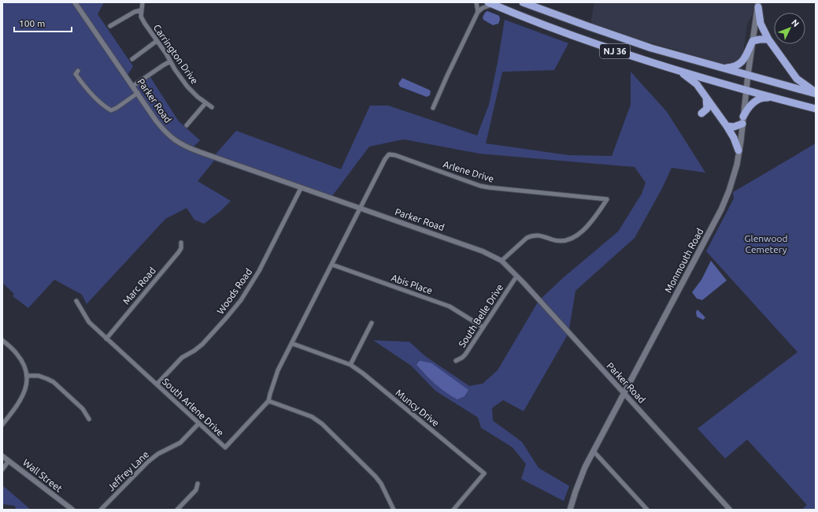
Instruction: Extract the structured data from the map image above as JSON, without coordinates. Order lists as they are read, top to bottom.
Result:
{
  "streets": {
    "highway": ["NJ 36"],
    "main road": ["Monmouth Road"],
    "street": [
      "Carrington Drive",
      "Parker Road",
      "Arlene Drive",
      "Abis Place",
      "Marc Road",
      "Woods Road",
      "South Belle Drive",
      "South Arlene Drive",
      "Muncy Drive",
      "Jeffrey Lane",
      "Wall Street"
    ]
  },
  "crossings": [
    ["NJ 36", "Monmouth Road"],
    ["Parker Road", "Arlene Drive"],
    ["Parker Road", "Monmouth Road"],
    ["Parker Road", "Woods Road"],
    ["Parker Road", "South Belle Drive"],
    ["Parker Road", "South Arlene Drive"],
    ["Arlene Drive", "South Arlene Drive"],
    ["Abis Place", "South Belle Drive"],
    ["Abis Place", "South Arlene Drive"],
    ["Marc Road", "South Arlene Drive"],
    ["Woods Road", "South Arlene Drive"],
    ["South Arlene Drive", "Muncy Drive"],
    ["South Arlene Drive", "Jeffrey Lane"]
  ],
  "parks": ["Glenwood Cemetery"],
  "scale_bar": "100 m",
  "north": "top right"
}
